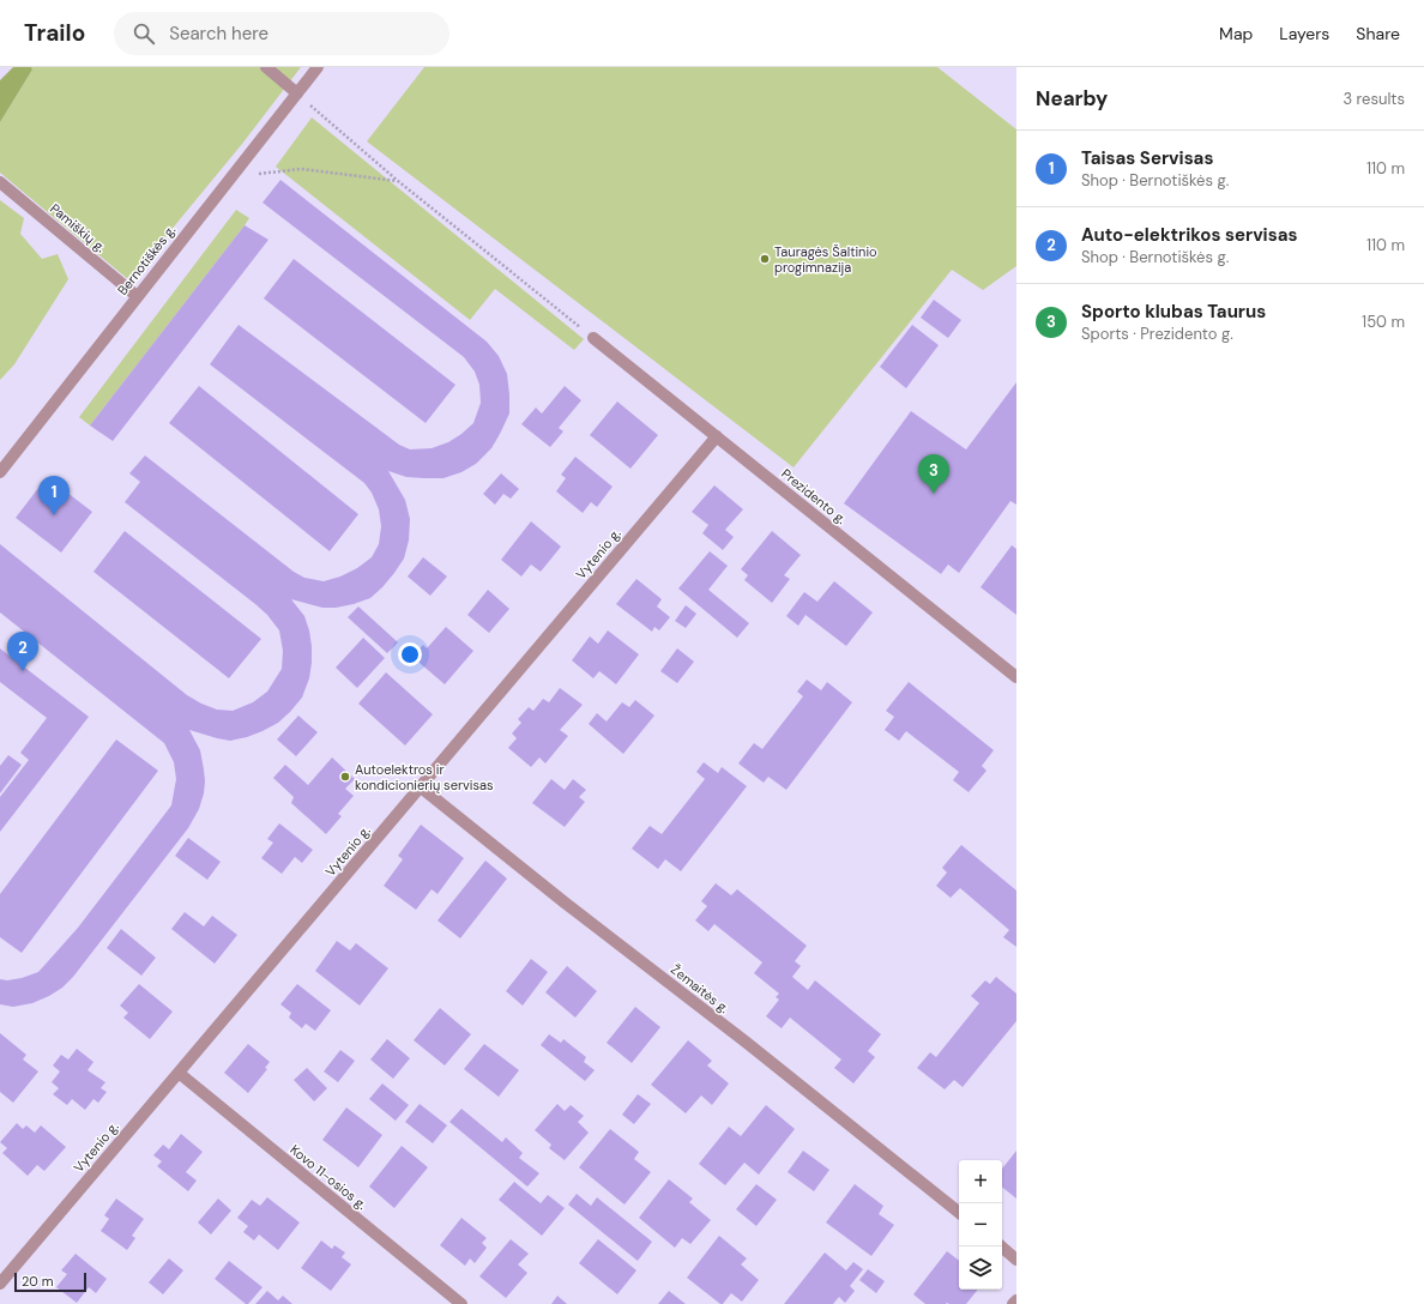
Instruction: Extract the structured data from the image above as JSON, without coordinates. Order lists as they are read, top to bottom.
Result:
{
  "streets": {
    "street": [
      "Pamiškių g.",
      "Bernotiškės g.",
      "Prezidento g.",
      "Vytenio g.",
      "Žemaitės g.",
      "Kovo 11-osios g."
    ]
  },
  "crossings": [
    ["Pamiškių g.", "Bernotiškės g."],
    ["Prezidento g.", "Vytenio g."],
    ["Vytenio g.", "Žemaitės g."],
    ["Vytenio g.", "Kovo 11-osios g."]
  ],
  "places": ["Tauragės Šaltinio progimnazija", "Autoelektros ir kondicionierių servisas"],
  "scale_bar": "20 m",
  "page": {
    "header": "Trailo",
    "search": "Search here",
    "nav": ["Map", "Layers", "Share"],
    "heading": ["Nearby", "3 results"],
    "list": [
      {
        "mark": "1",
        "name": "Taisas Servisas",
        "note": "Shop · Bernotiškės g.",
        "value": "110 m"
      },
      {
        "mark": "2",
        "name": "Auto-elektrikos servisas",
        "note": "Shop · Bernotiškės g.",
        "value": "110 m"
      },
      {
        "mark": "3",
        "name": "Sporto klubas Taurus",
        "note": "Sports · Prezidento g.",
        "value": "150 m"
      }
    ],
    "pins": ["3", "1", "2"],
    "map_buttons": ["+", "−"],
    "scale": "20 m"
  }
}
